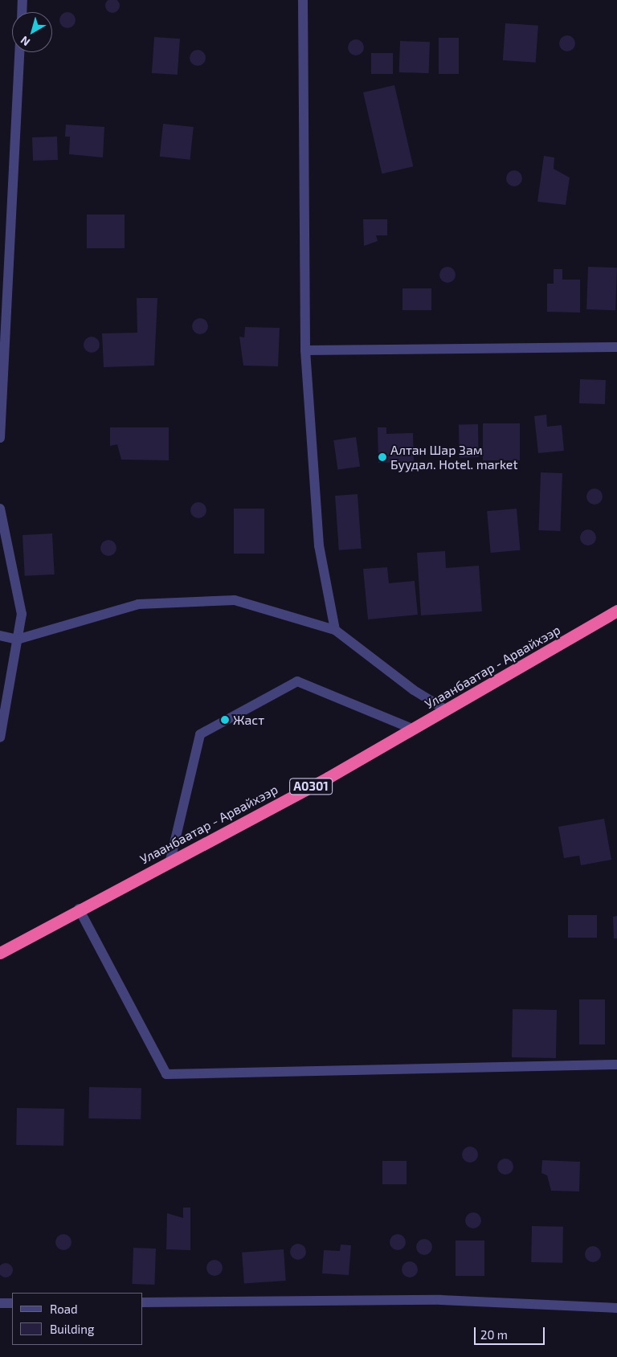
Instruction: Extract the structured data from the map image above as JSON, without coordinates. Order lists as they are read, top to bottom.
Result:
{
  "streets": {
    "highway": ["Улаанбаатар - Арвайхээр", "A0301"]
  },
  "places": ["Алтан Шар Зам Буудал. Hotel. market", "Жаст"],
  "legend": ["Road", "Building"],
  "scale_bar": "20 m",
  "north": "bottom left"
}
